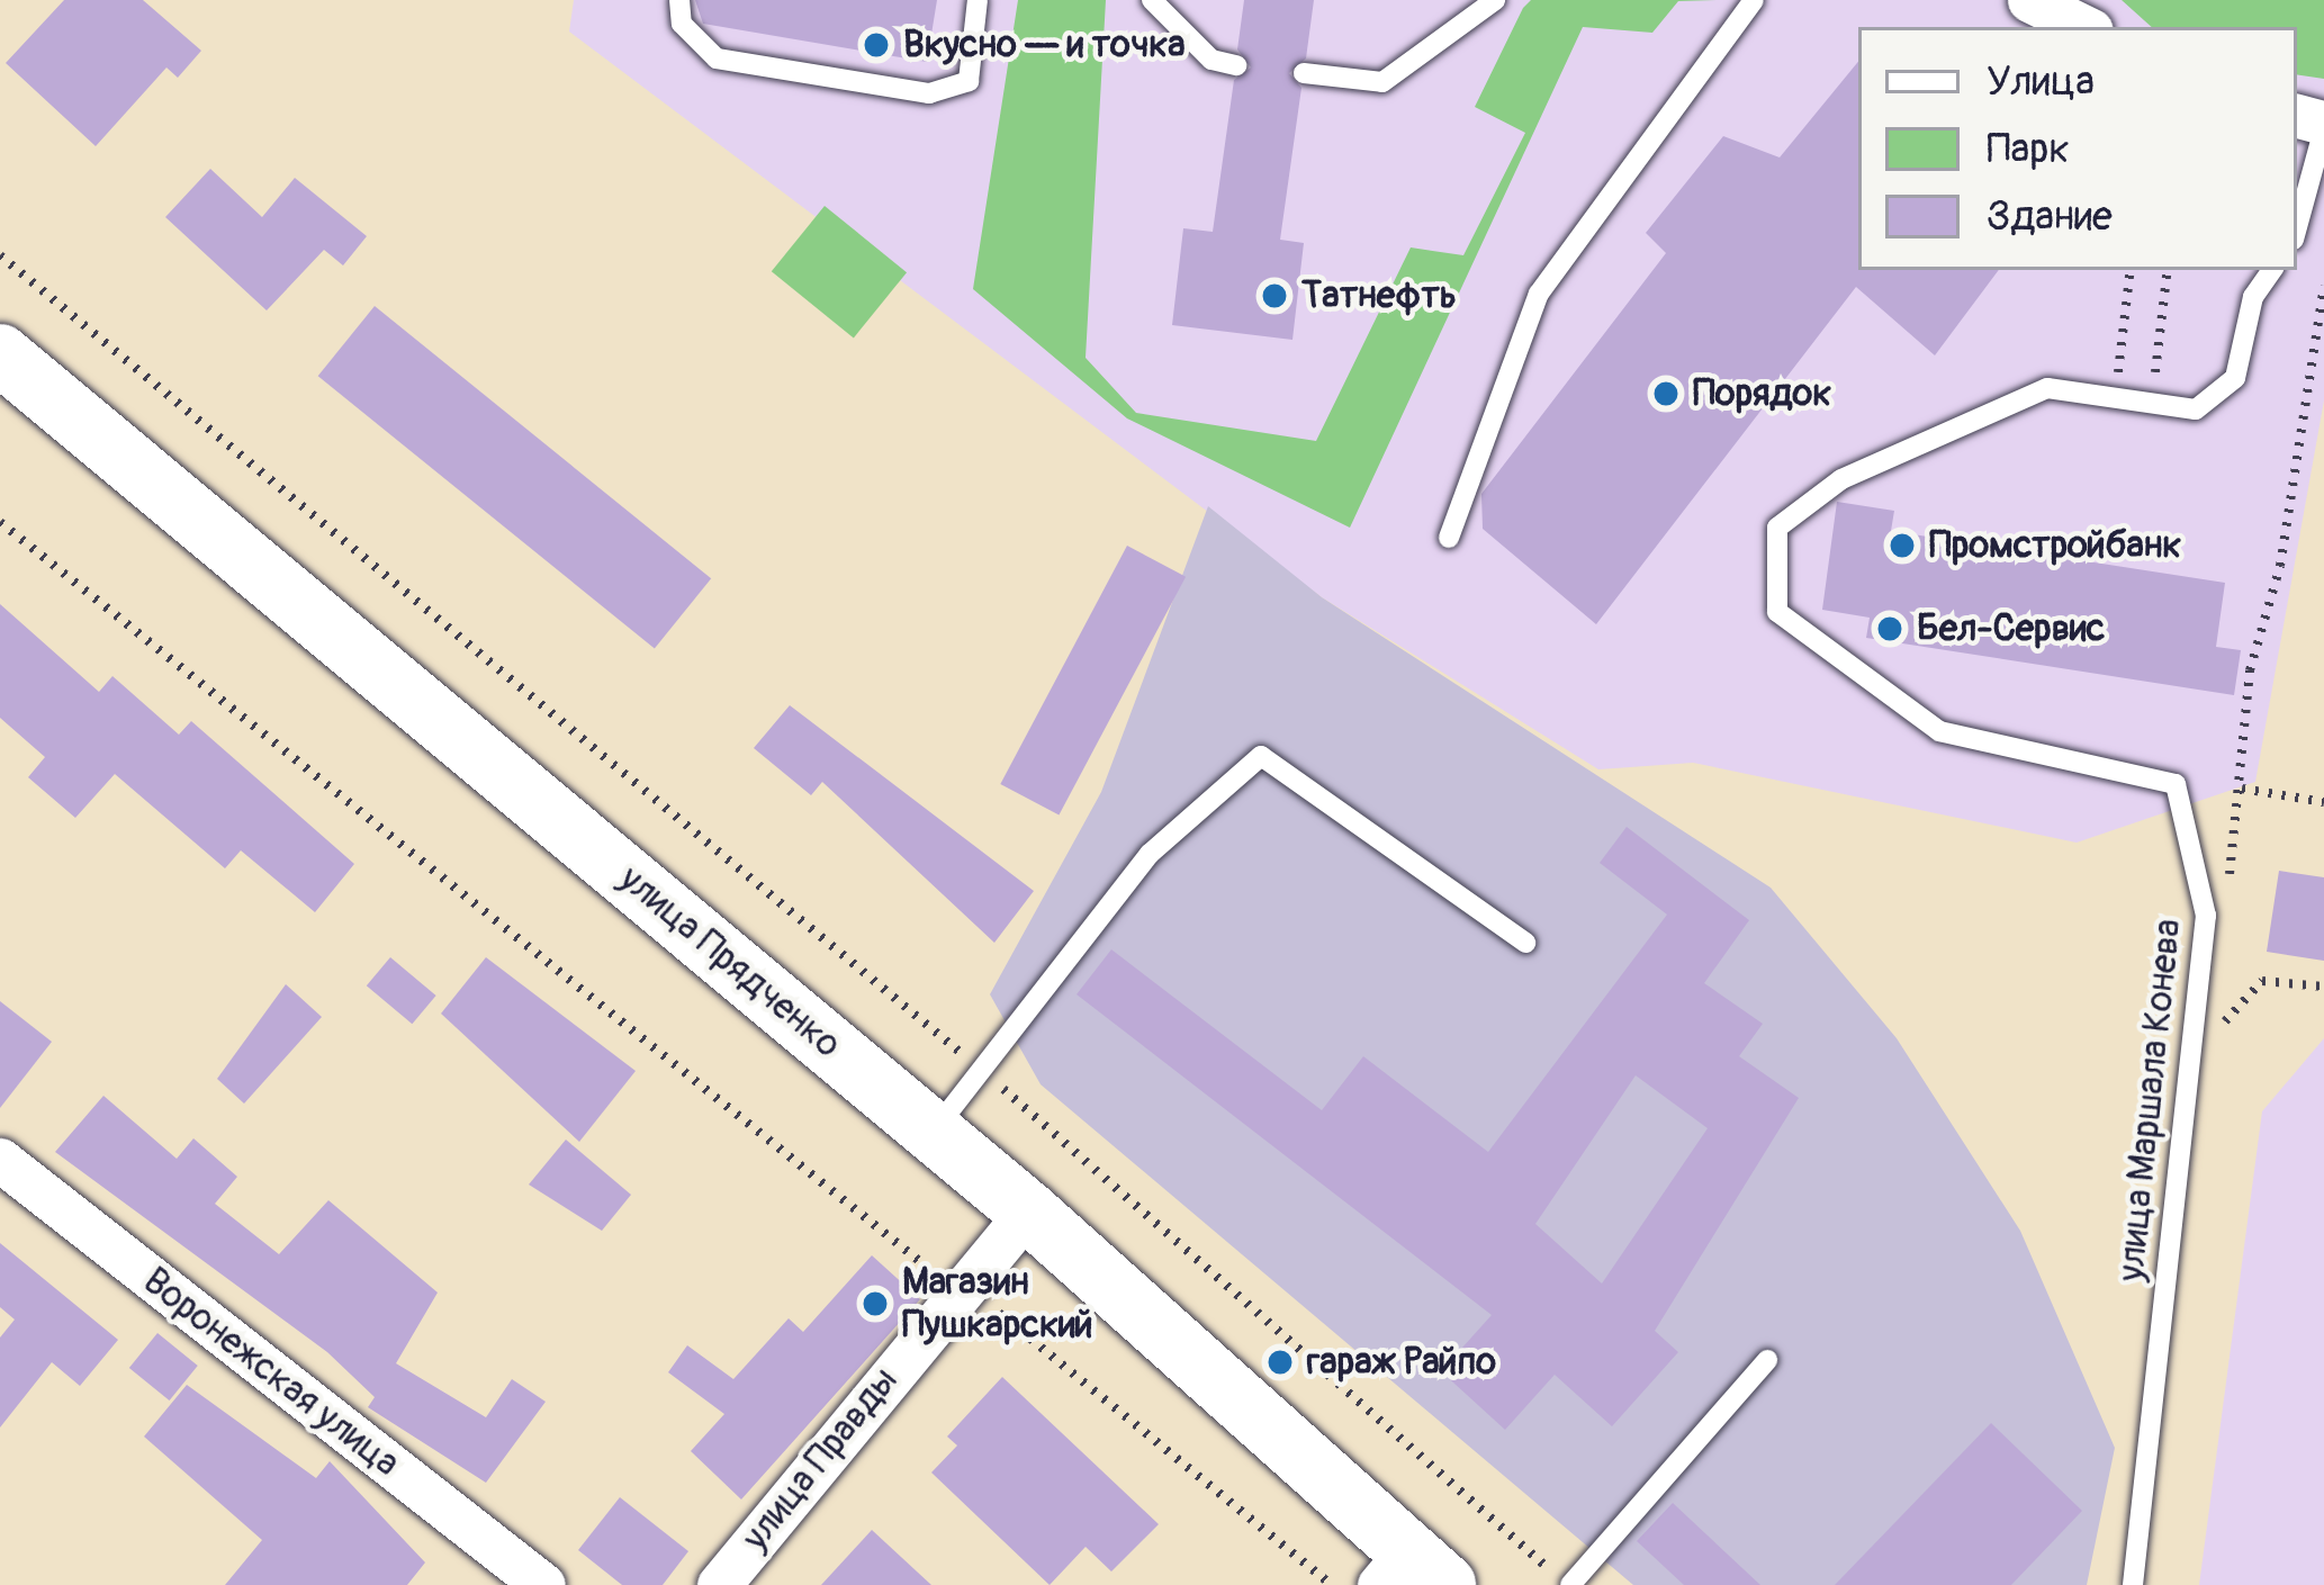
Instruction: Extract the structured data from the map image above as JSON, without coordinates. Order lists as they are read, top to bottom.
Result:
{
  "streets": {
    "main road": ["улица Прядченко"],
    "street": ["Воронежская улица", "улица Правды"],
    "lane": ["улица Маршала Конева"]
  },
  "crossings": [
    ["улица Прядченко", "улица Правды"]
  ],
  "places": [
    "Вкусно — и точка",
    "Татнефть",
    "Порядок",
    "Промстройбанк",
    "Бел-Сервис",
    "Магазин Пушкарский",
    "гараж Райпо"
  ],
  "legend": ["Улица", "Парк", "Здание"]
}
